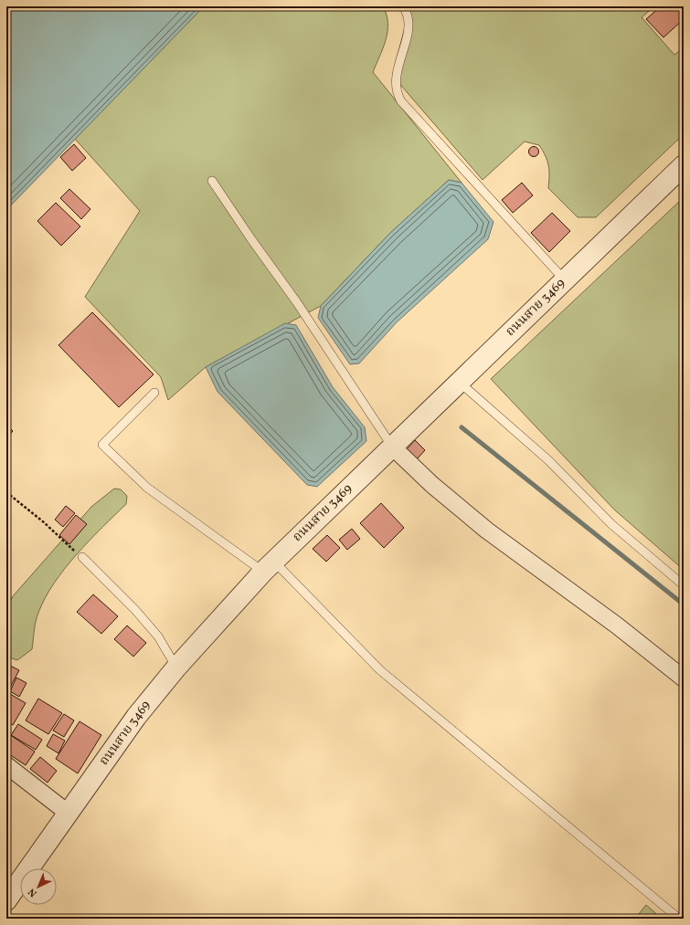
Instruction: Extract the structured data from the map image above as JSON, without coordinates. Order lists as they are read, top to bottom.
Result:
{
  "streets": {
    "street": ["ถนนสาย 3469"]
  },
  "north": "bottom left"
}
